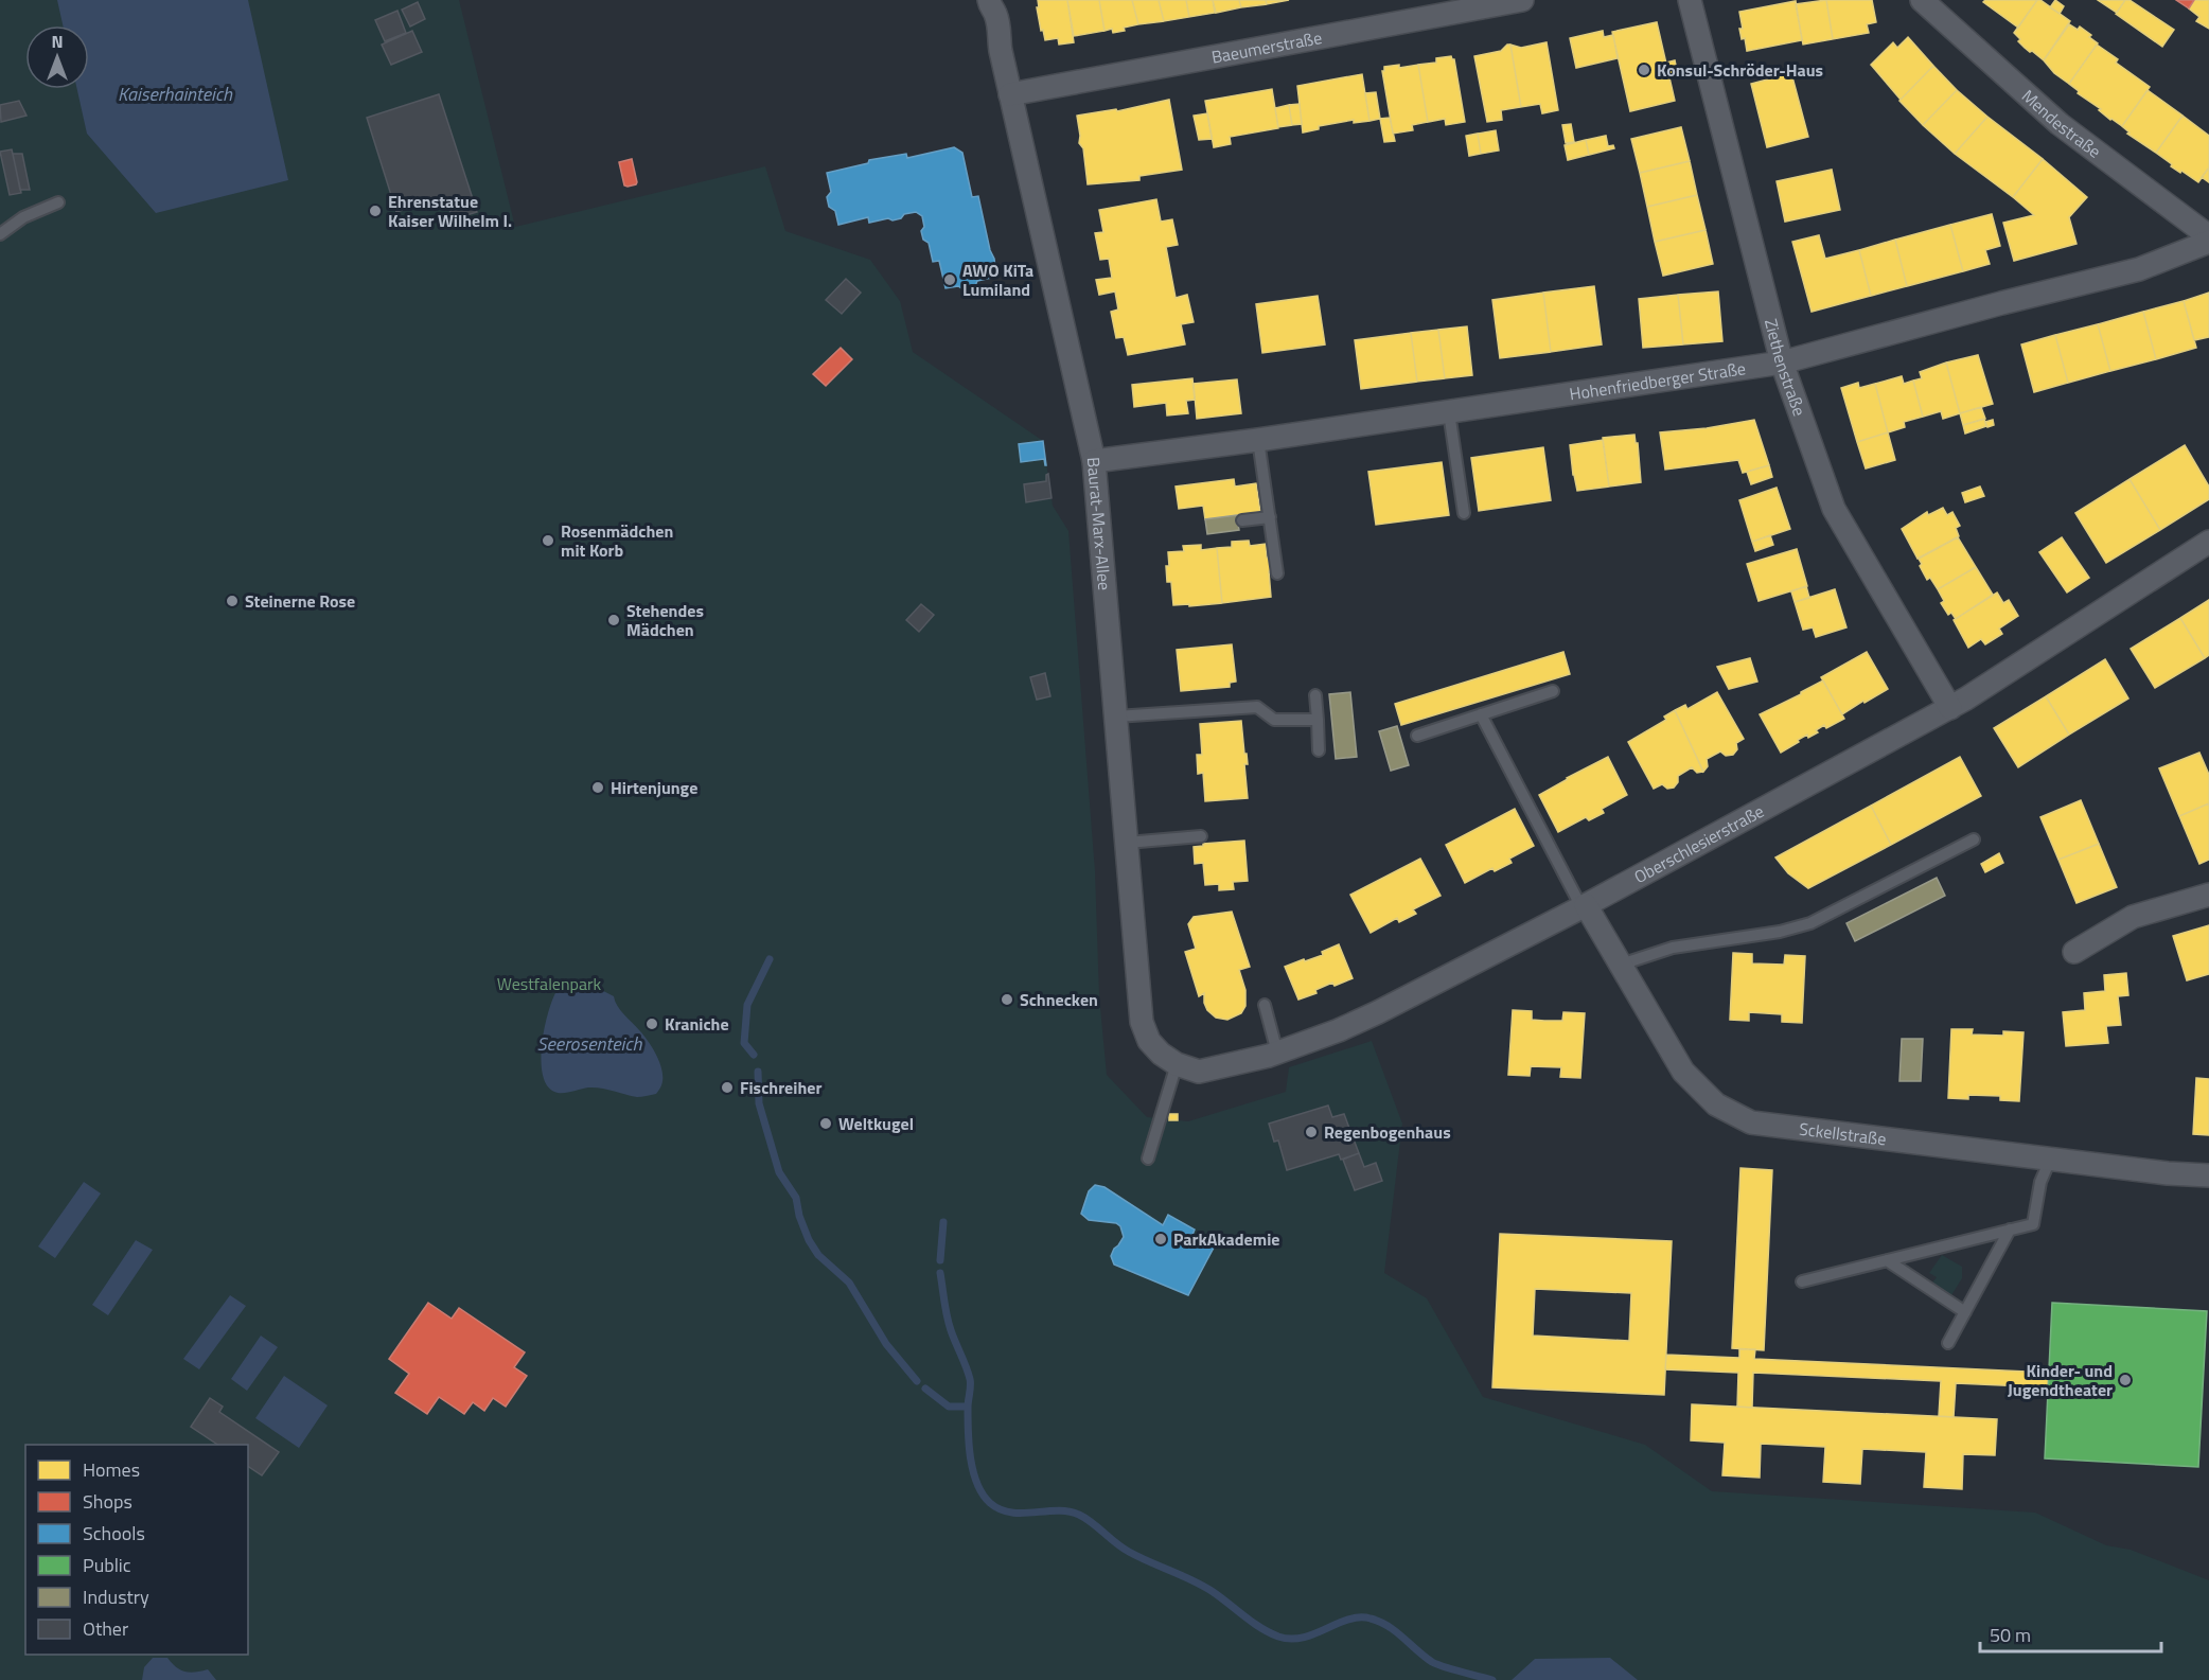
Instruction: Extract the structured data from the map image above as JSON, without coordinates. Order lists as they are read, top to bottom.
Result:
{
  "streets": {
    "street": [
      "Baeumerstraße",
      "Mendestraße",
      "Ziethenstraße",
      "Hohenfriedberger Straße",
      "Baurat-Marx-Allee",
      "Oberschlesierstraße",
      "Sckellstraße"
    ]
  },
  "crossings": [
    ["Baeumerstraße", "Baurat-Marx-Allee"],
    ["Ziethenstraße", "Hohenfriedberger Straße"],
    ["Ziethenstraße", "Oberschlesierstraße"],
    ["Hohenfriedberger Straße", "Baurat-Marx-Allee"],
    ["Baurat-Marx-Allee", "Oberschlesierstraße"],
    ["Oberschlesierstraße", "Sckellstraße"]
  ],
  "water": ["Kaiserhainteich", "Seerosenteich"],
  "parks": ["Westfalenpark"],
  "places": [
    "Konsul-Schröder-Haus",
    "Ehrenstatue Kaiser Wilhelm I.",
    "AWO KiTa Lumiland",
    "Rosenmädchen mit Korb",
    "Steinerne Rose",
    "Stehendes Mädchen",
    "Hirtenjunge",
    "Schnecken",
    "Kraniche",
    "Fischreiher",
    "Weltkugel",
    "Regenbogenhaus",
    "ParkAkademie",
    "Kinder- und Jugendtheater"
  ],
  "legend": [
    "Homes",
    "Shops",
    "Schools",
    "Public",
    "Industry",
    "Other"
  ],
  "scale_bar": "50 m",
  "north": "top"
}
